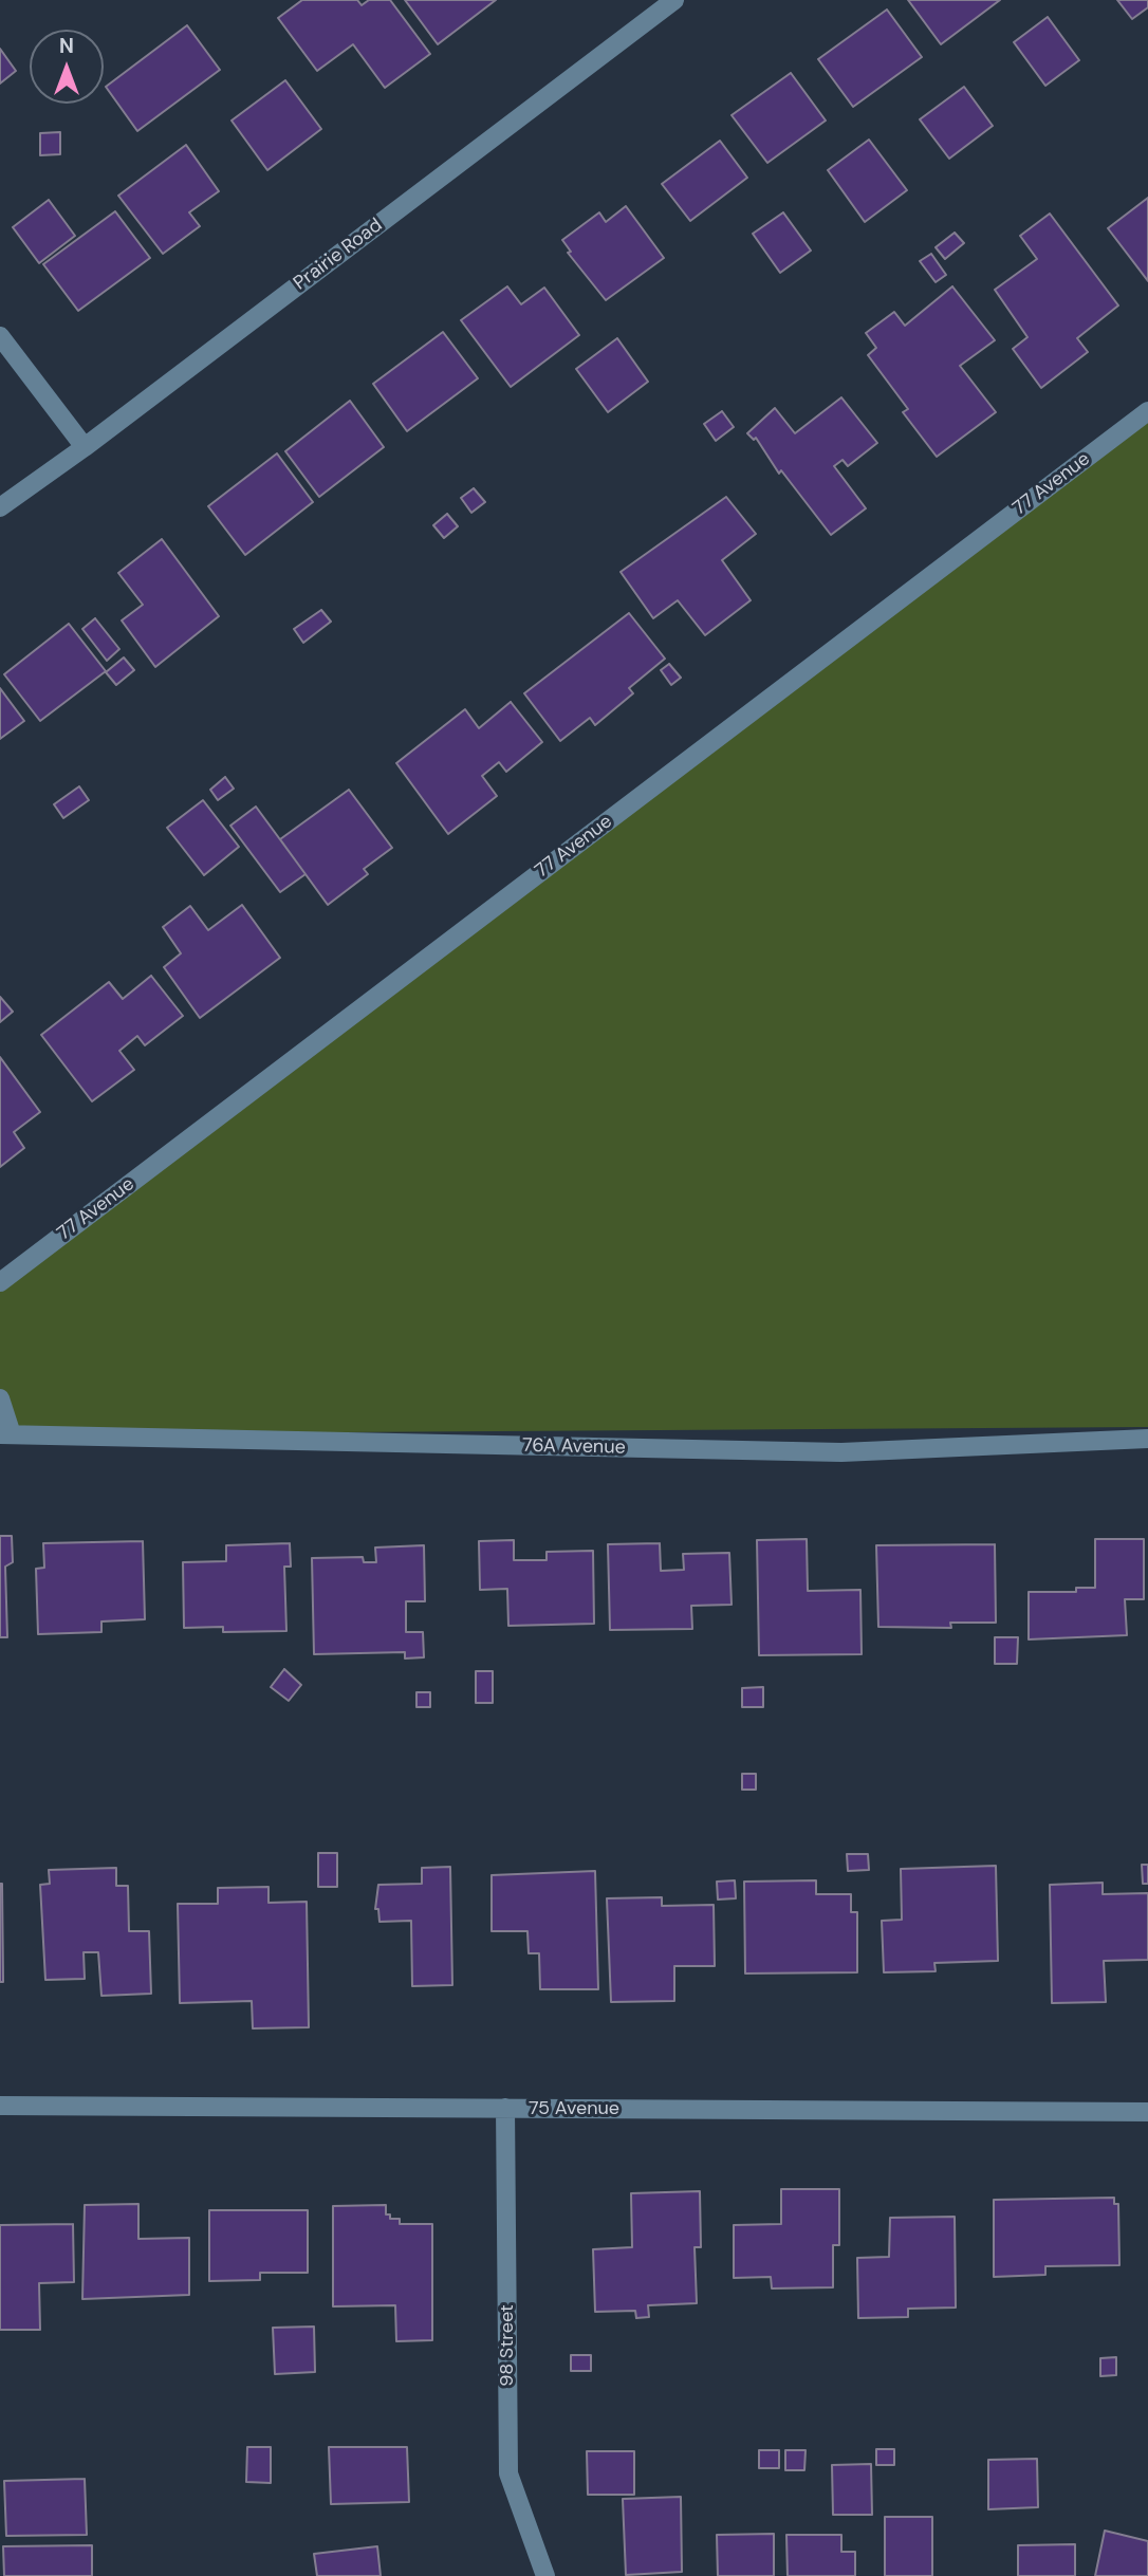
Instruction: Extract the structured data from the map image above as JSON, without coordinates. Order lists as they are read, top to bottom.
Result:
{
  "streets": {
    "street": [
      "Prairie Road",
      "77 Avenue",
      "76A Avenue",
      "75 Avenue",
      "98 Street"
    ]
  },
  "crossings": [
    ["75 Avenue", "98 Street"]
  ],
  "north": "top"
}
